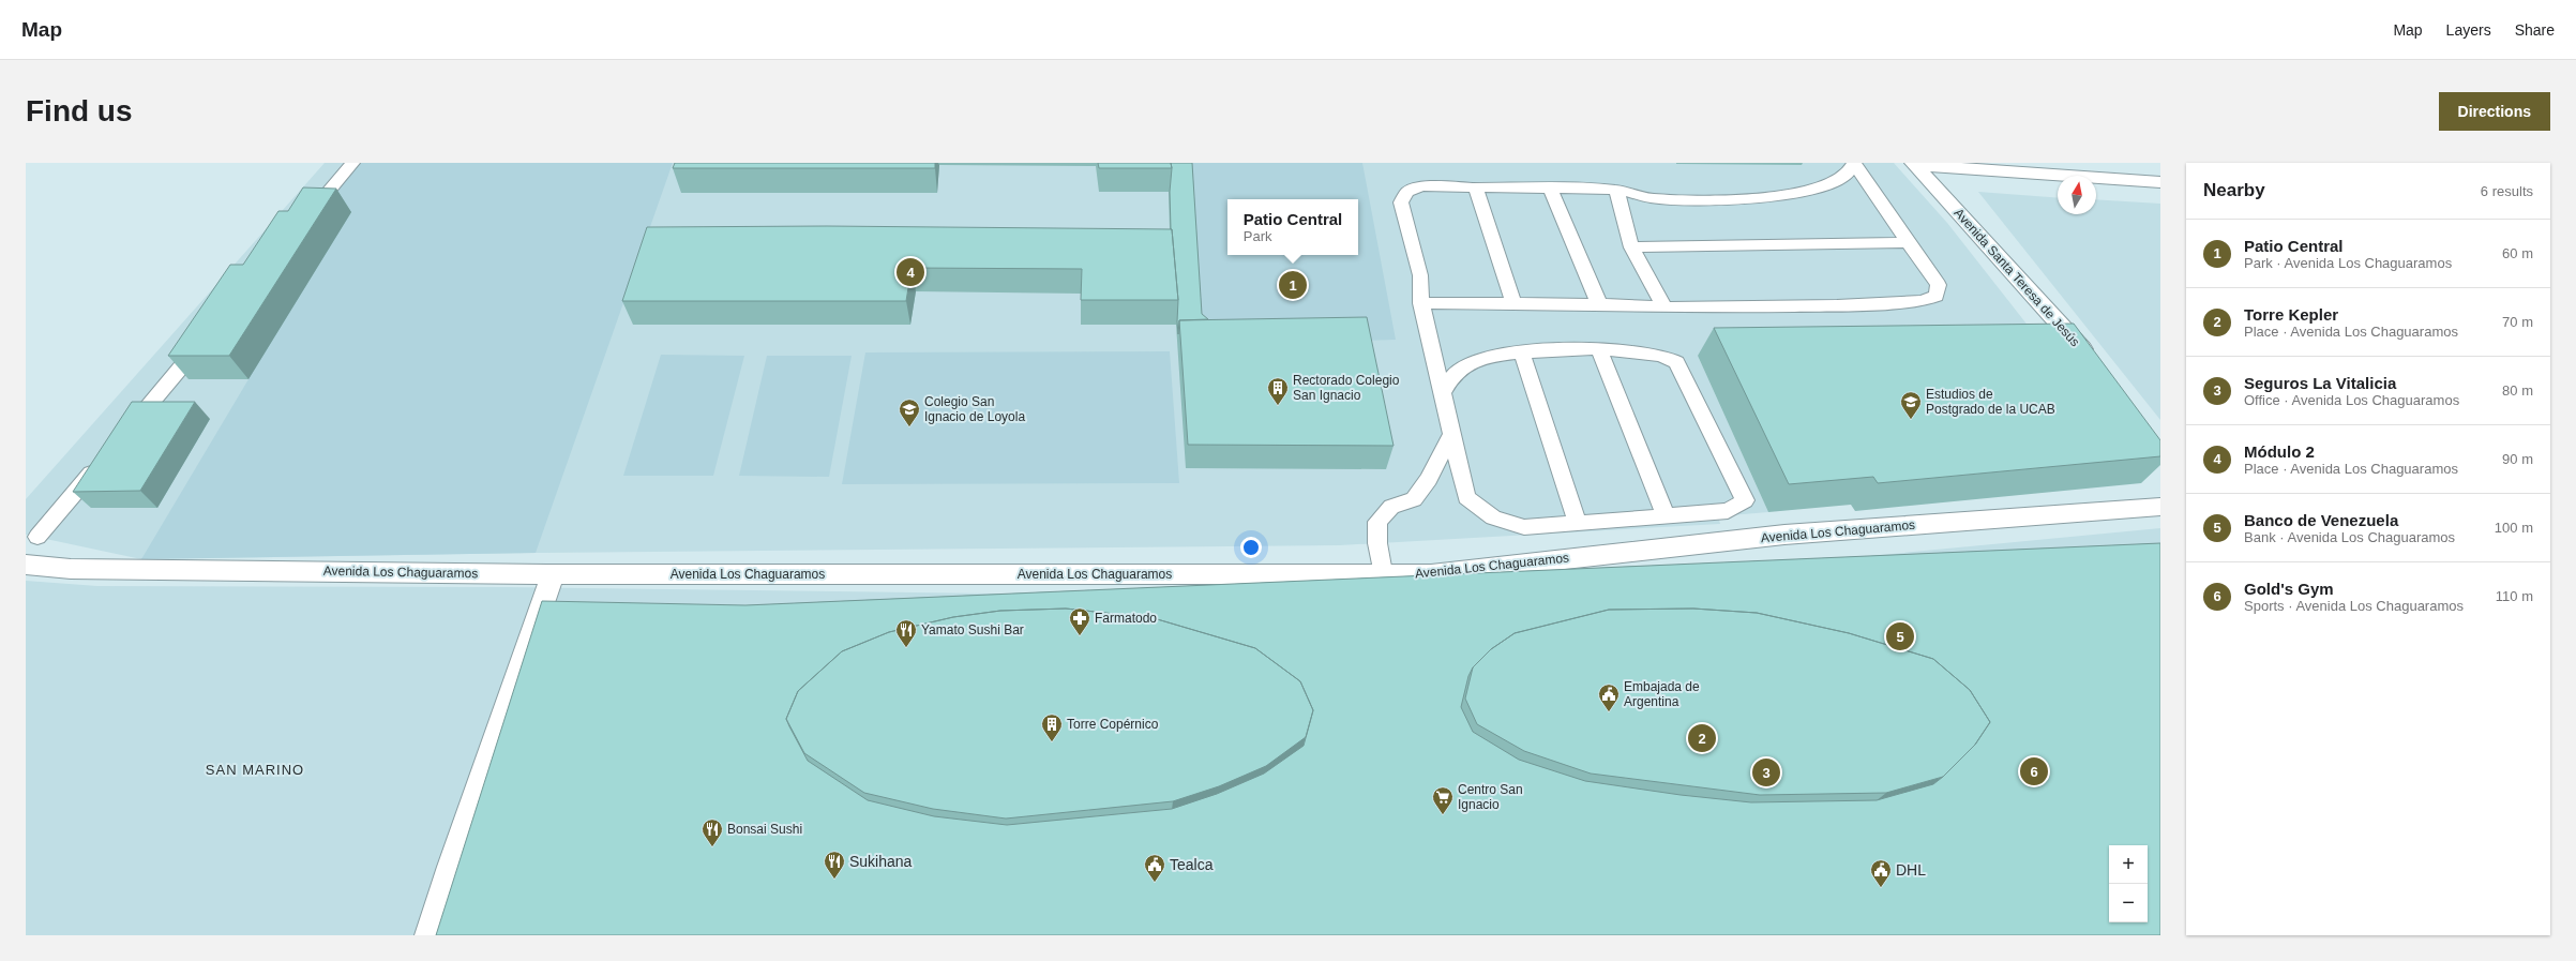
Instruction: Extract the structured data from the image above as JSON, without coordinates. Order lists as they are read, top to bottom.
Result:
{
  "streets": {
    "street": ["Avenida Santa Teresa de Jesús", "Avenida Los Chaguaramos"]
  },
  "districts": ["SAN MARINO"],
  "places": {
    "building": ["Rectorado Colegio San Ignacio", "Torre Copérnico"],
    "school or university": ["Estudios de Postgrado de la UCAB", "Colegio San Ignacio de Loyola"],
    "pharmacy": ["Farmatodo"],
    "restaurant": ["Yamato Sushi Bar", "Bonsai Sushi", "Sukihana"],
    "public building": ["Embajada de Argentina", "Tealca", "DHL"],
    "supermarket": ["Centro San Ignacio"]
  },
  "north": "top",
  "page": {
    "header": "Map",
    "nav": ["Map", "Layers", "Share"],
    "buttons": "Directions",
    "title": "Find us",
    "heading": ["Nearby", "6 results"],
    "popup": ["Patio Central", "Park"],
    "list": [
      {
        "mark": "1",
        "name": "Patio Central",
        "note": "Park · Avenida Los Chaguaramos",
        "value": "60 m"
      },
      {
        "mark": "2",
        "name": "Torre Kepler",
        "note": "Place · Avenida Los Chaguaramos",
        "value": "70 m"
      },
      {
        "mark": "3",
        "name": "Seguros La Vitalicia",
        "note": "Office · Avenida Los Chaguaramos",
        "value": "80 m"
      },
      {
        "mark": "4",
        "name": "Módulo 2",
        "note": "Place · Avenida Los Chaguaramos",
        "value": "90 m"
      },
      {
        "mark": "5",
        "name": "Banco de Venezuela",
        "note": "Bank · Avenida Los Chaguaramos",
        "value": "100 m"
      },
      {
        "mark": "6",
        "name": "Gold's Gym",
        "note": "Sports · Avenida Los Chaguaramos",
        "value": "110 m"
      }
    ],
    "pins": [
      "4",
      "1",
      "5",
      "2",
      "6",
      "3"
    ],
    "map_buttons": ["+", "−"]
  }
}
